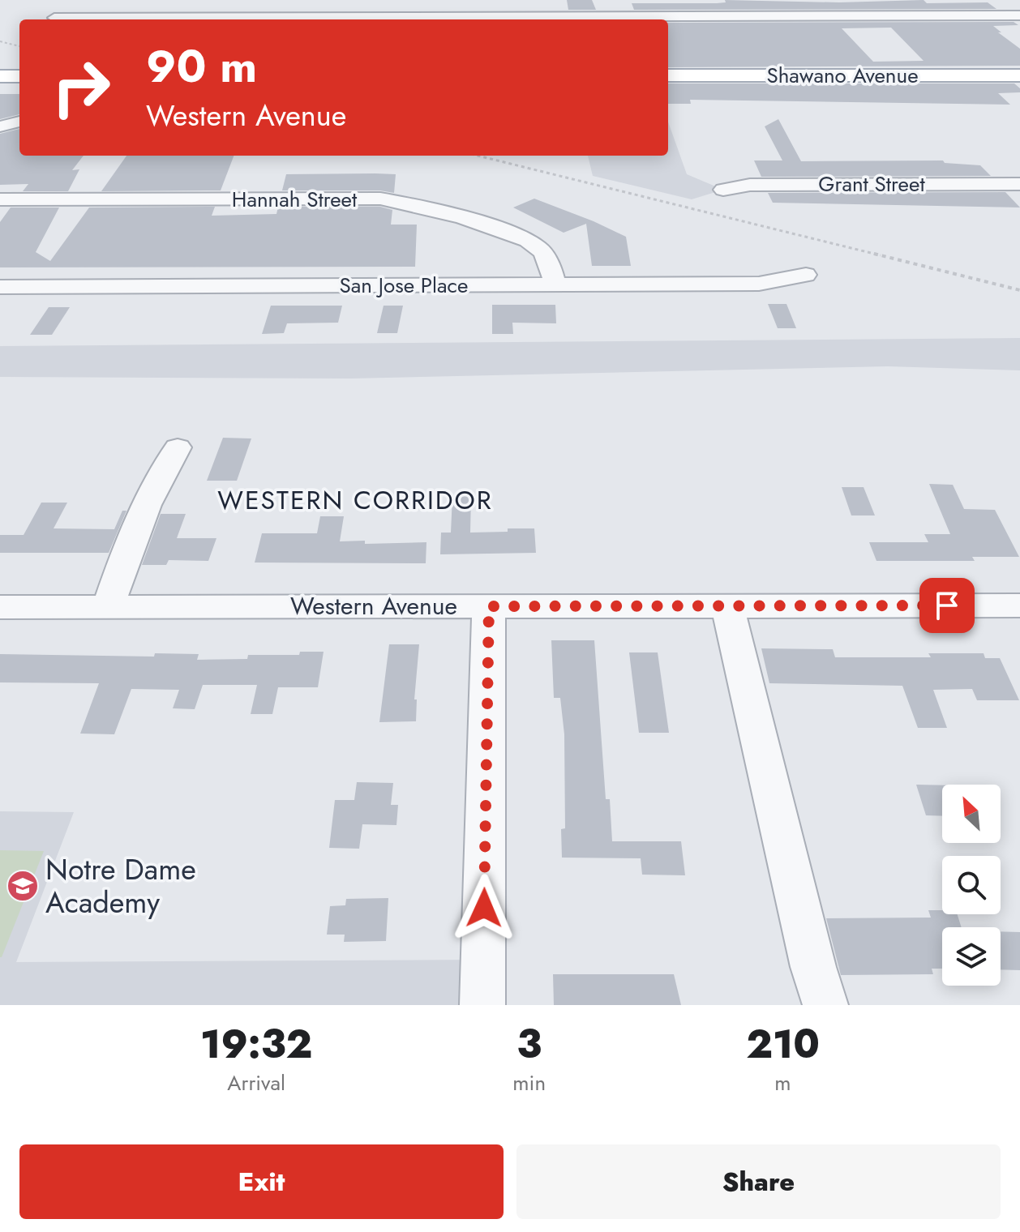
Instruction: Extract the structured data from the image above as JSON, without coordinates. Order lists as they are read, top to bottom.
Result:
{
  "streets": {
    "main road": ["Shawano Avenue"],
    "street": [
      "Grant Street",
      "Hannah Street",
      "San Jose Place",
      "Western Avenue"
    ]
  },
  "crossings": [
    ["Hannah Street", "San Jose Place"]
  ],
  "districts": ["WESTERN CORRIDOR"],
  "places": {
    "school or university": ["Notre Dame Academy"]
  },
  "north": "top left",
  "page": {
    "turn": ["90 m", "Western Avenue"],
    "eta": [
      "19:32",
      "Arrival",
      "3",
      "min",
      "210",
      "m"
    ],
    "buttons": ["Exit", "Share"]
  }
}
